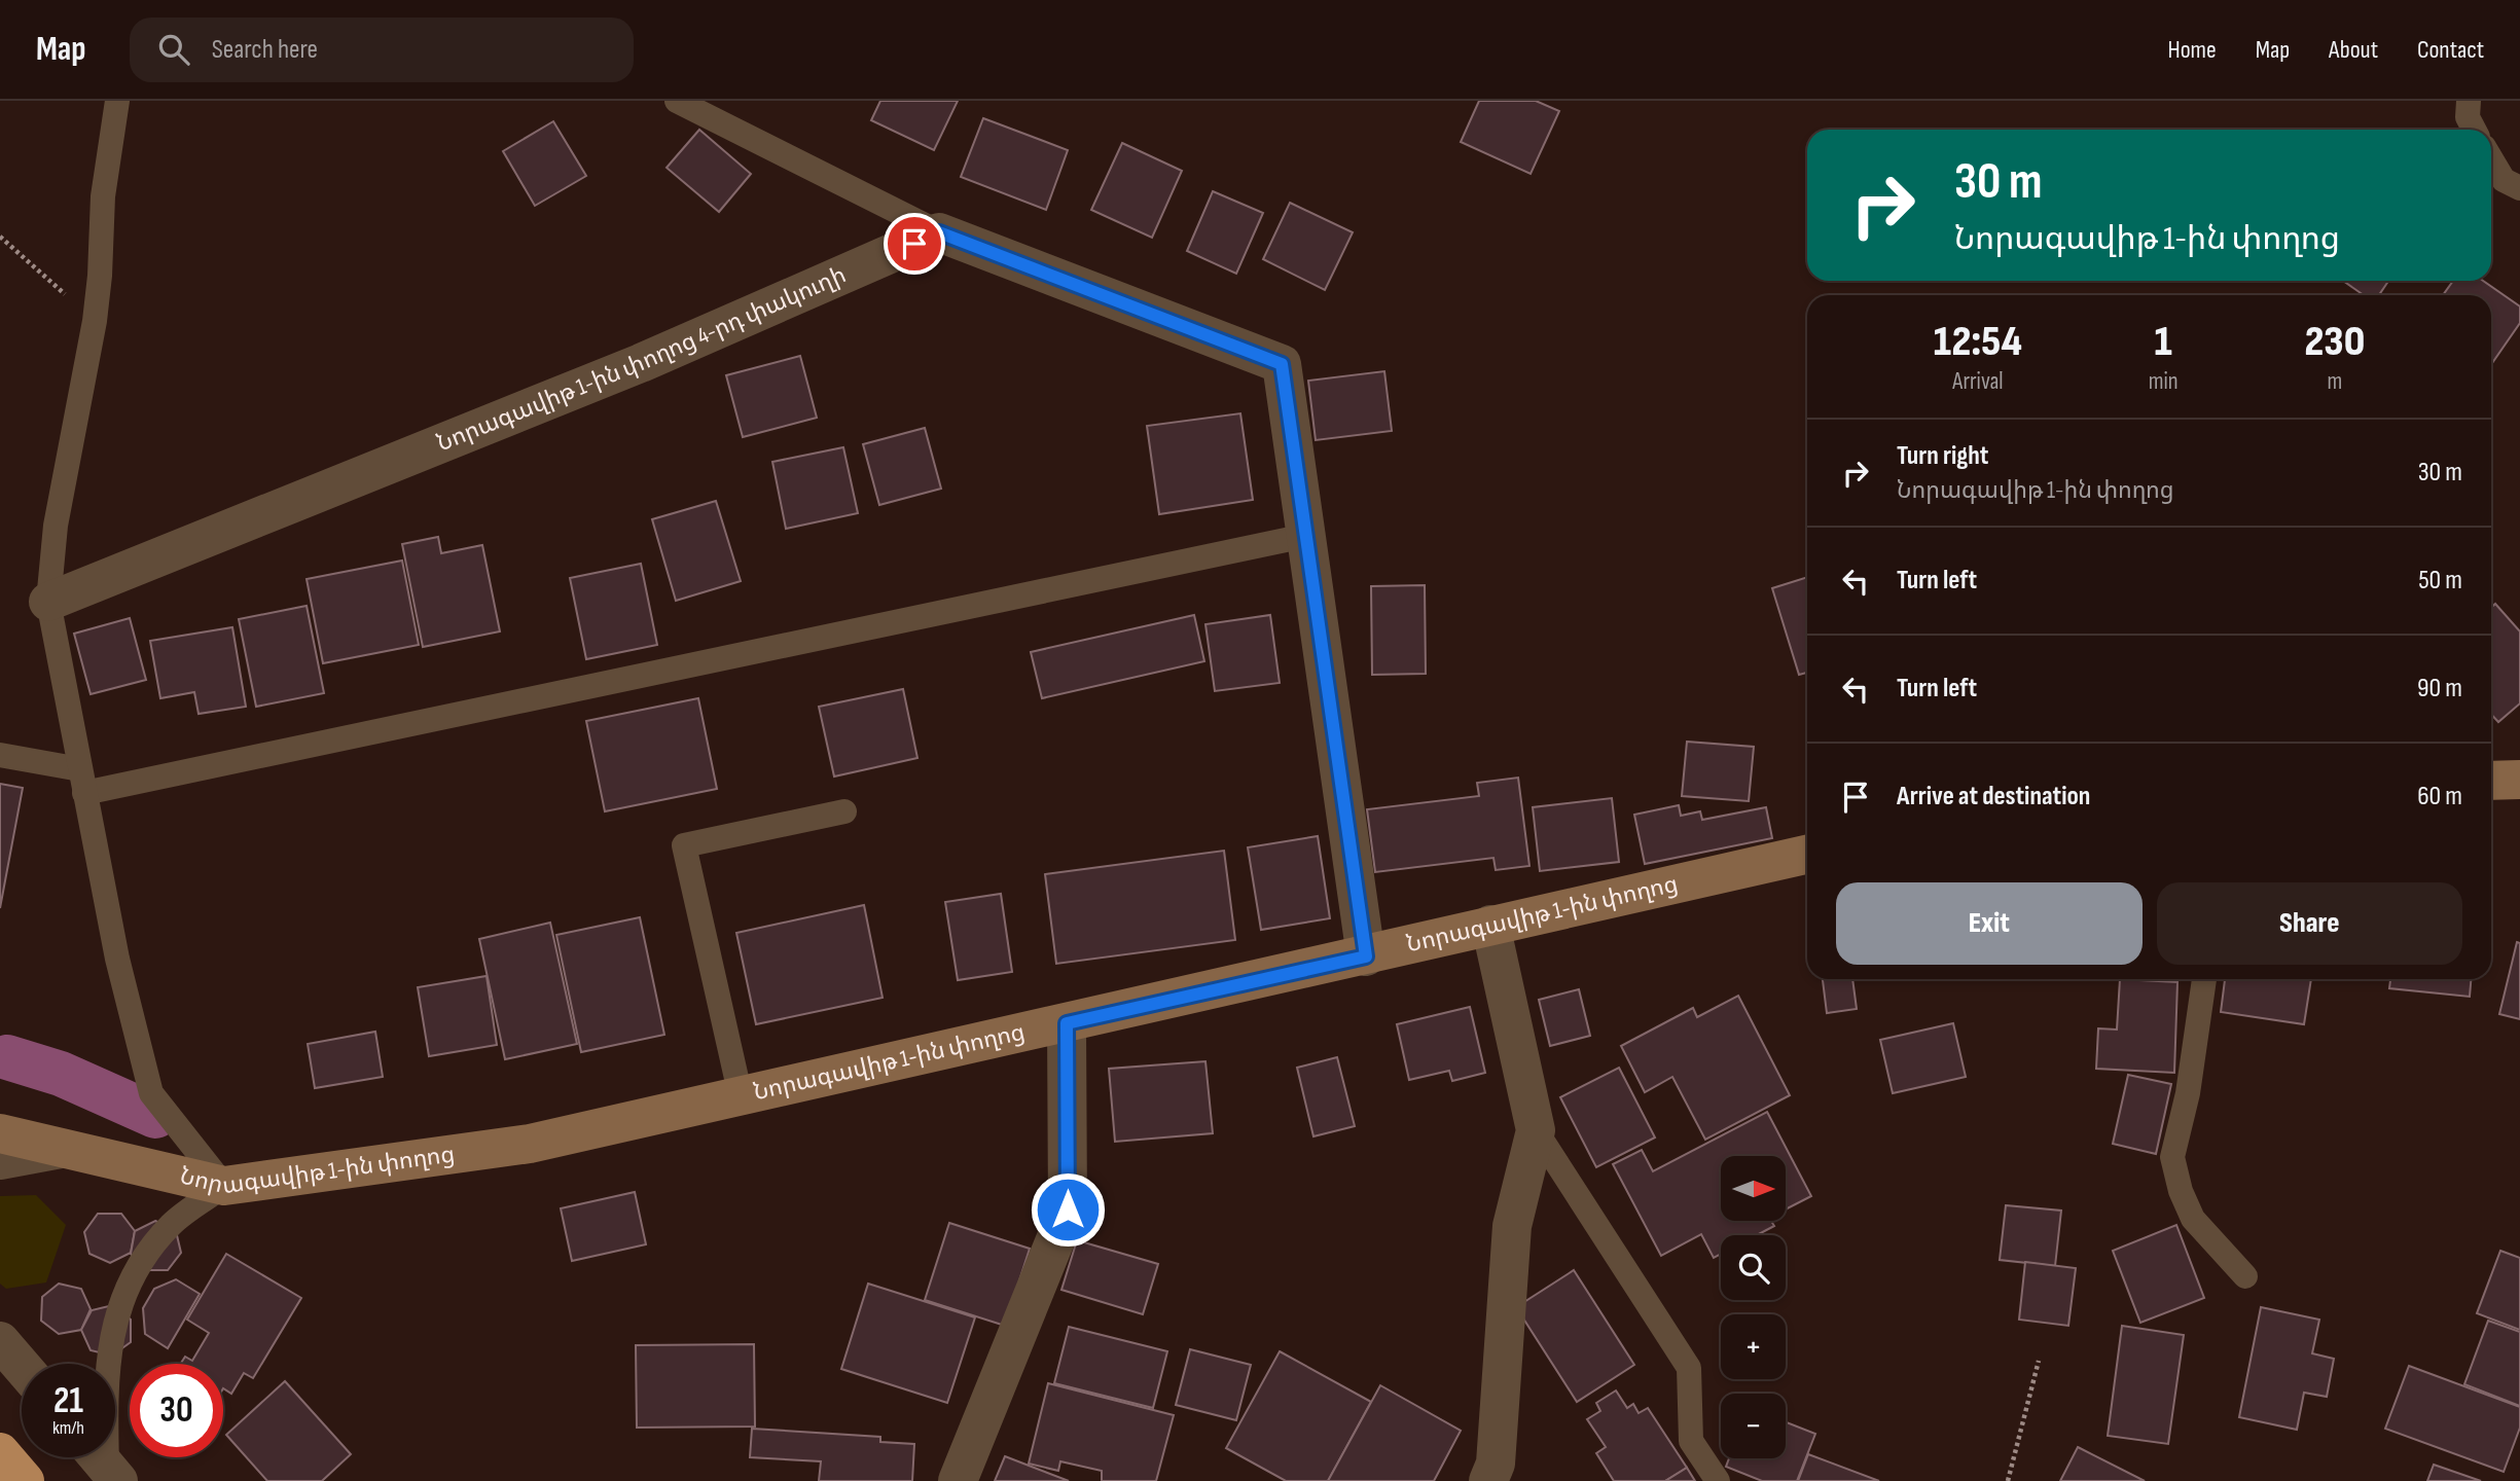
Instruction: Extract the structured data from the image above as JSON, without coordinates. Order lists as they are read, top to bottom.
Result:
{
  "streets": {
    "main road": ["Նորագավիթ 1-ին փողոց"],
    "street": ["Նորագավիթ 1-ին փողոց 4-րդ փակուղի"]
  },
  "north": "right",
  "page": {
    "header": "Map",
    "search": "Search here",
    "nav": [
      "Home",
      "Map",
      "About",
      "Contact"
    ],
    "turn": ["30 m", "Նորագավիթ 1-ին փողոց"],
    "eta": [
      "12:54",
      "Arrival",
      "1",
      "min",
      "230",
      "m"
    ],
    "list": [
      {
        "name": "Turn right",
        "note": "Նորագավիթ 1-ին փողոց",
        "value": "30 m"
      },
      {
        "name": "Turn left",
        "value": "50 m"
      },
      {
        "name": "Turn left",
        "value": "90 m"
      },
      {
        "name": "Arrive at destination",
        "value": "60 m"
      }
    ],
    "buttons": ["Exit", "Share"],
    "map_buttons": ["+", "−"],
    "speed": "21 km/h",
    "limit": "30"
  }
}
